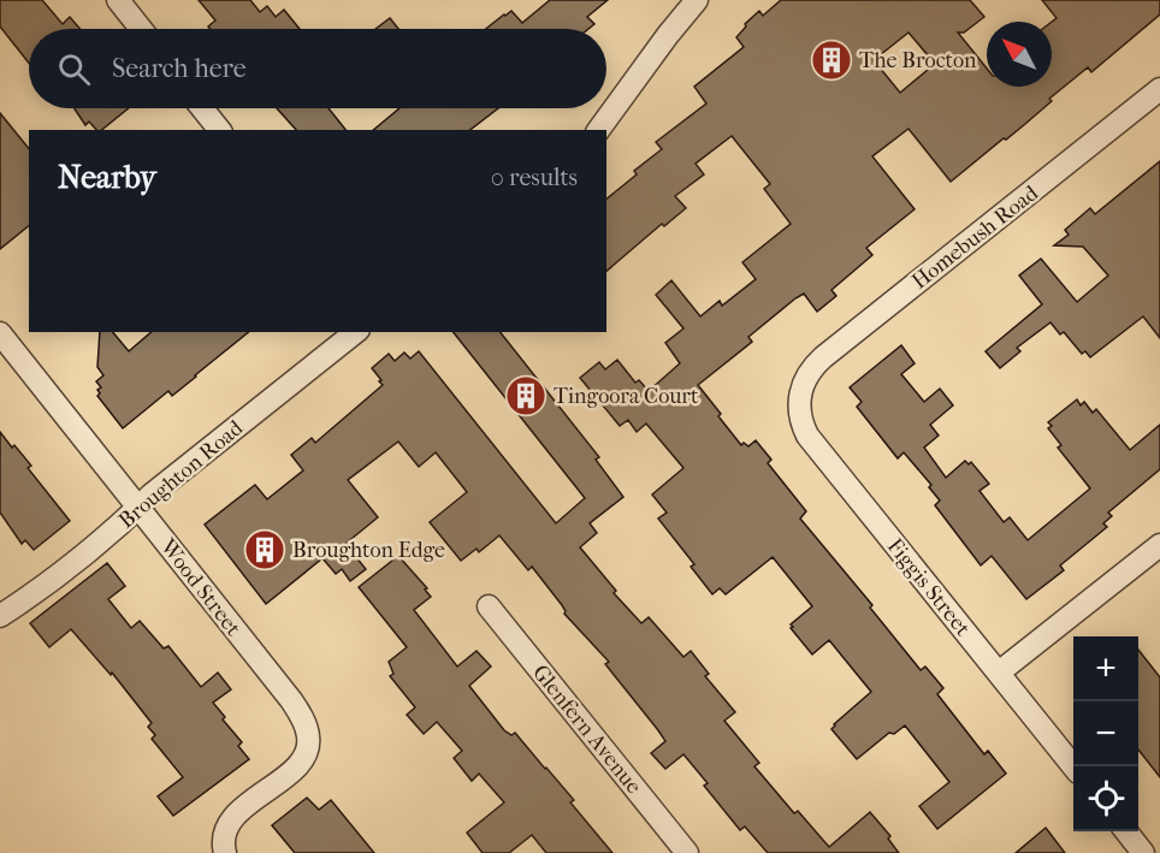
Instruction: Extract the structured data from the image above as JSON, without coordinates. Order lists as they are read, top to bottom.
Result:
{
  "streets": {
    "street": [
      "Homebush Road",
      "Broughton Road",
      "Wood Street",
      "Figgis Street",
      "Glenfern Avenue"
    ]
  },
  "crossings": [
    ["Homebush Road", "Figgis Street"],
    ["Broughton Road", "Wood Street"]
  ],
  "places": {
    "building": ["The Brocton", "Tingoora Court", "Broughton Edge"]
  },
  "north": "top left",
  "page": {
    "search": "Search here",
    "heading": ["Nearby", "0 results"],
    "map_buttons": ["+", "−"]
  }
}
